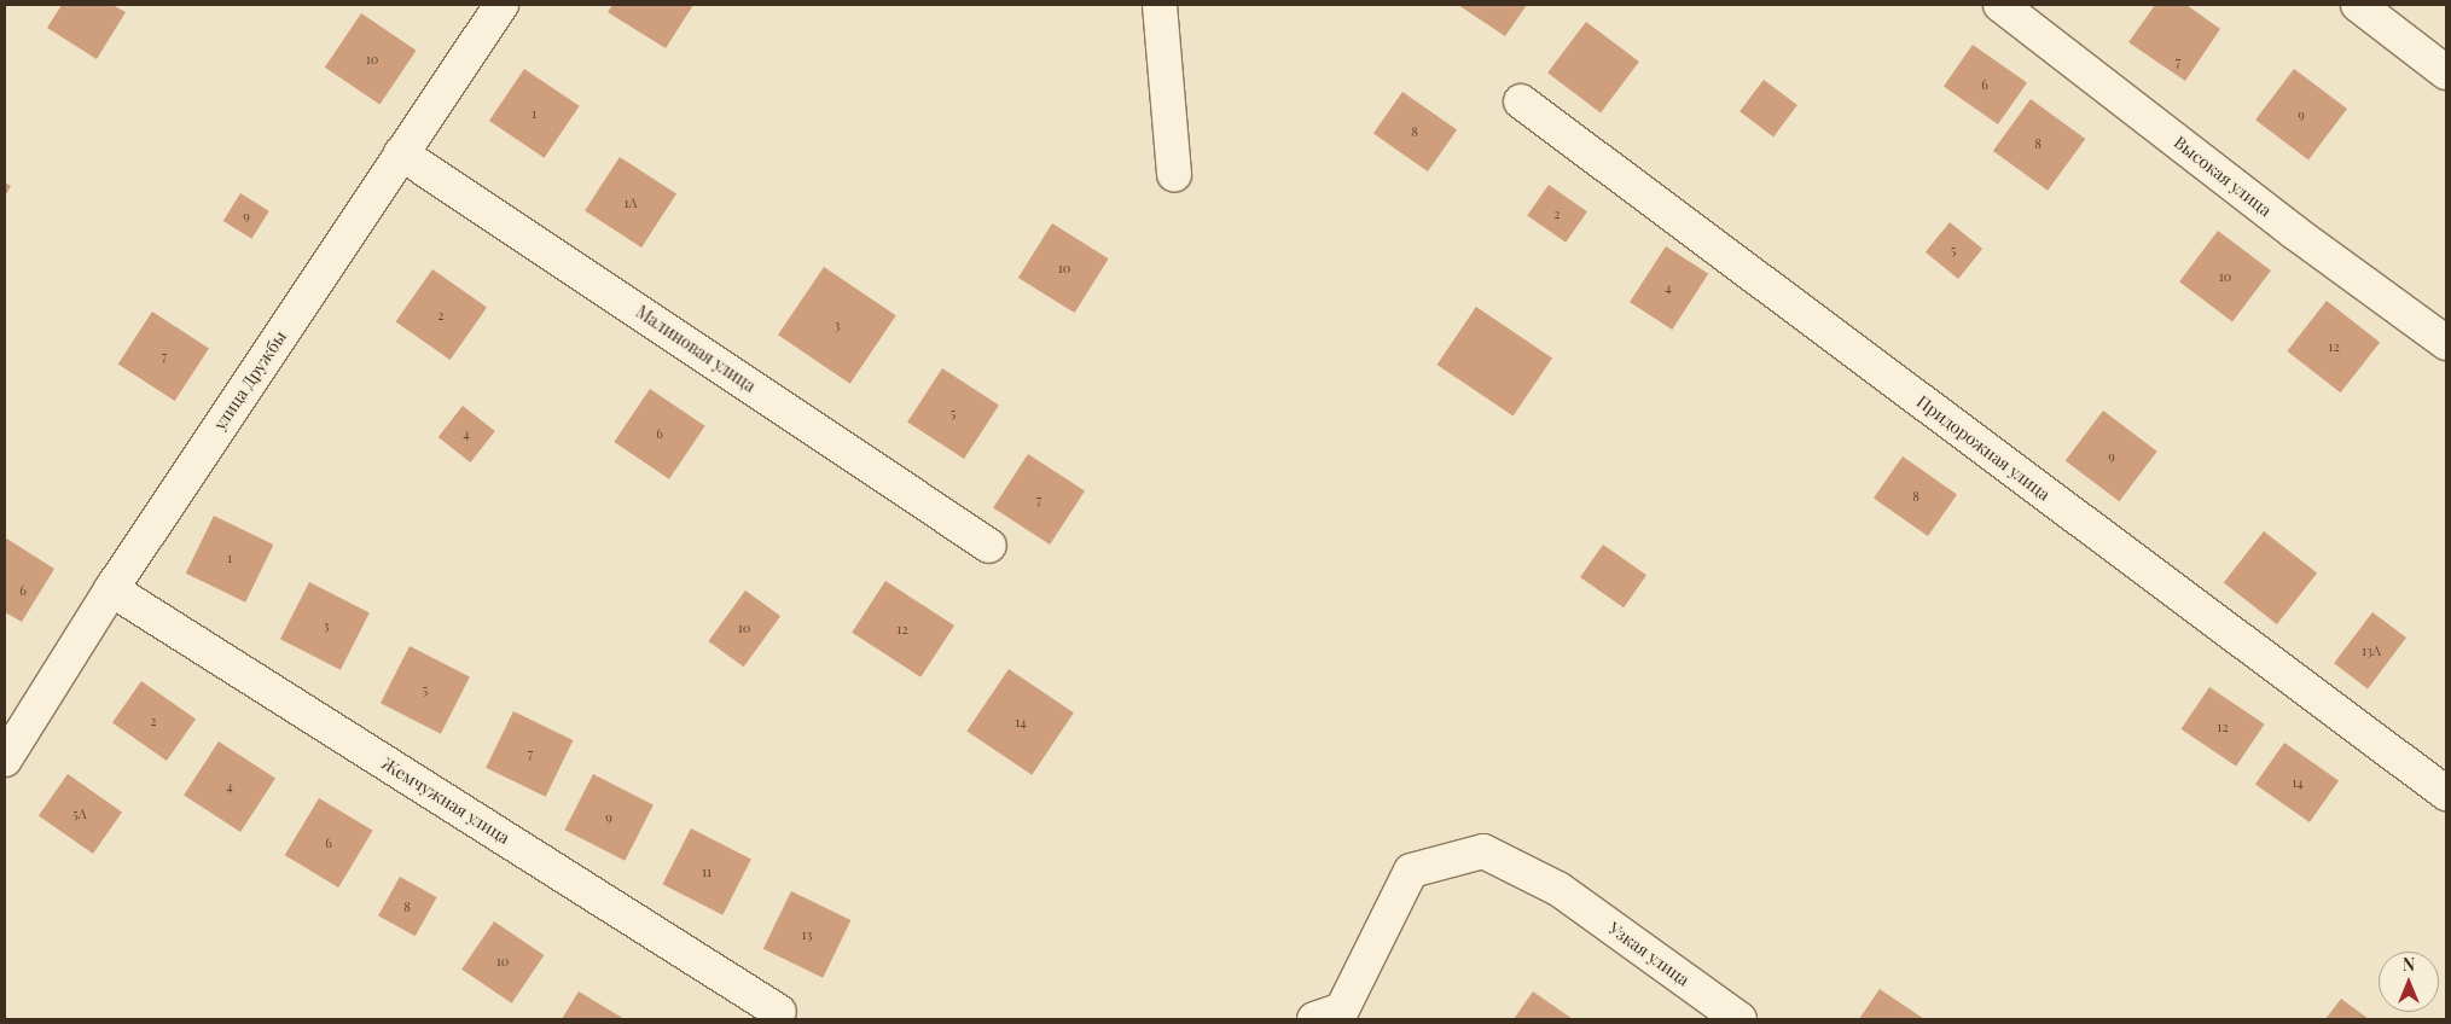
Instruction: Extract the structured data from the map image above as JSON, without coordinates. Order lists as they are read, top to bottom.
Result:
{
  "streets": {
    "street": [
      "Высокая улица",
      "Малиновая улица",
      "улица Дружбы",
      "Придорожная улица",
      "Жемчужная улица",
      "Узкая улица"
    ]
  },
  "crossings": [
    ["Малиновая улица", "улица Дружбы"],
    ["улица Дружбы", "Жемчужная улица"]
  ],
  "house_numbers": [
    "10",
    "7",
    "6",
    "1",
    "9",
    "8",
    "8",
    "1А",
    "2",
    "9",
    "5",
    "10",
    "10",
    "4",
    "2",
    "3",
    "12",
    "7",
    "5",
    "4",
    "6",
    "9",
    "8",
    "7",
    "1",
    "6",
    "3",
    "10",
    "12",
    "13А",
    "5",
    "2",
    "14",
    "12",
    "7",
    "14",
    "4",
    "5А",
    "9",
    "6",
    "11",
    "8",
    "13",
    "10"
  ],
  "north": "top"
}
